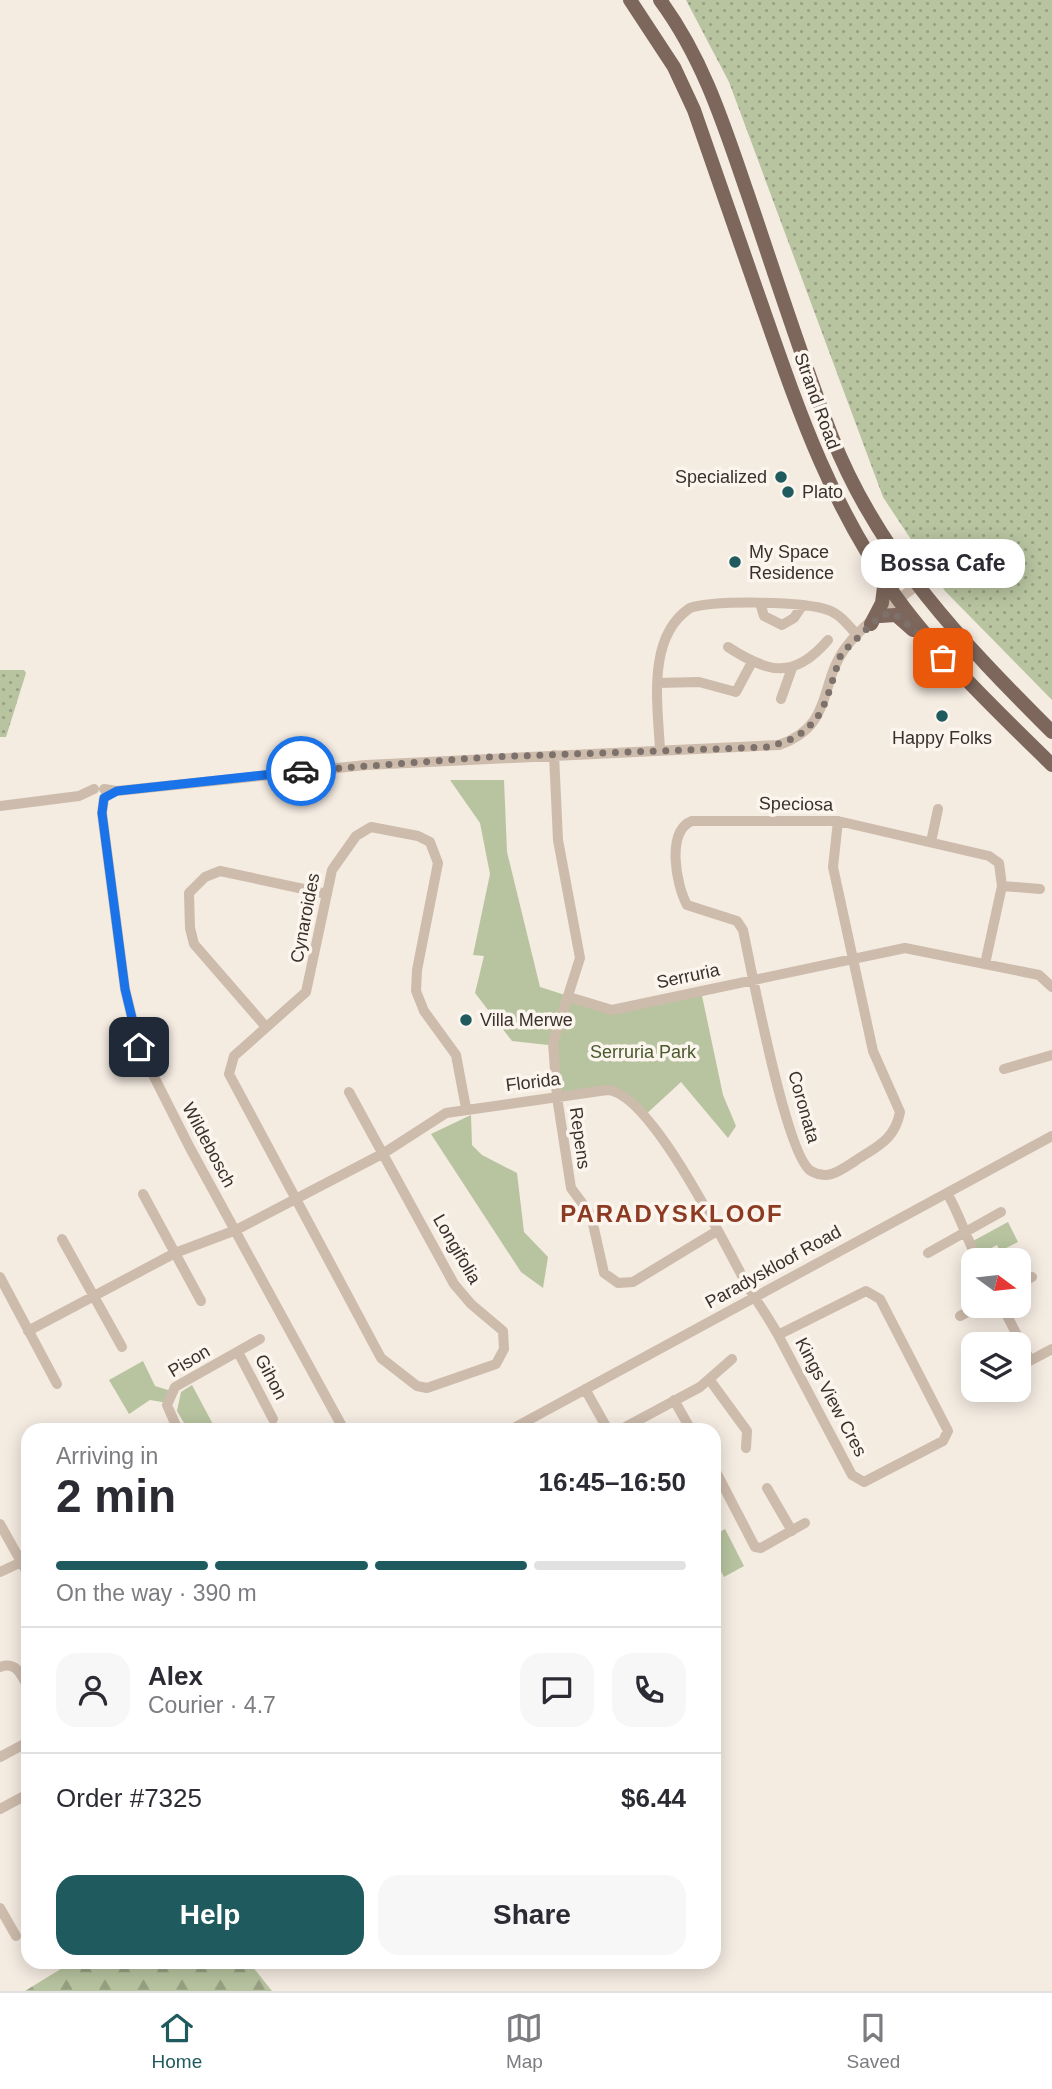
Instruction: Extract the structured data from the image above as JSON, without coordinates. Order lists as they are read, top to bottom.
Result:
{
  "streets": {
    "main road": ["Strand Road"],
    "street": [
      "Speciosa",
      "Cynaroides",
      "Serruria",
      "Florida",
      "Coronata",
      "Repens",
      "Wildebosch",
      "Longifolia",
      "Paradyskloof Road",
      "Pison",
      "Gihon",
      "Kings View Cres"
    ]
  },
  "crossings": [
    ["Speciosa", "Serruria"],
    ["Speciosa", "Coronata"],
    ["Cynaroides", "Florida"],
    ["Cynaroides", "Longifolia"],
    ["Serruria", "Coronata"],
    ["Serruria", "Repens"],
    ["Florida", "Repens"],
    ["Florida", "Wildebosch"],
    ["Florida", "Longifolia"],
    ["Florida", "Paradyskloof Road"],
    ["Florida", "Kings View Cres"],
    ["Paradyskloof Road", "Kings View Cres"],
    ["Pison", "Gihon"]
  ],
  "districts": ["PARADYSKLOOF"],
  "parks": ["Serruria Park"],
  "places": [
    "Specialized",
    "Plato",
    "My Space Residence",
    "Bossa Cafe",
    "Happy Folks",
    "Villa Merwe"
  ],
  "north": "right",
  "page": {
    "bubble": "Bossa Cafe",
    "heading": ["2 min", "Arriving in", "16:45–16:50"],
    "panel": [
      "Alex",
      "Courier · 4.7",
      "Order #7325",
      "$6.44"
    ],
    "bar": "On the way · 390 m",
    "buttons": ["Help", "Share"],
    "tabs": ["Home", "Map", "Saved"]
  }
}
